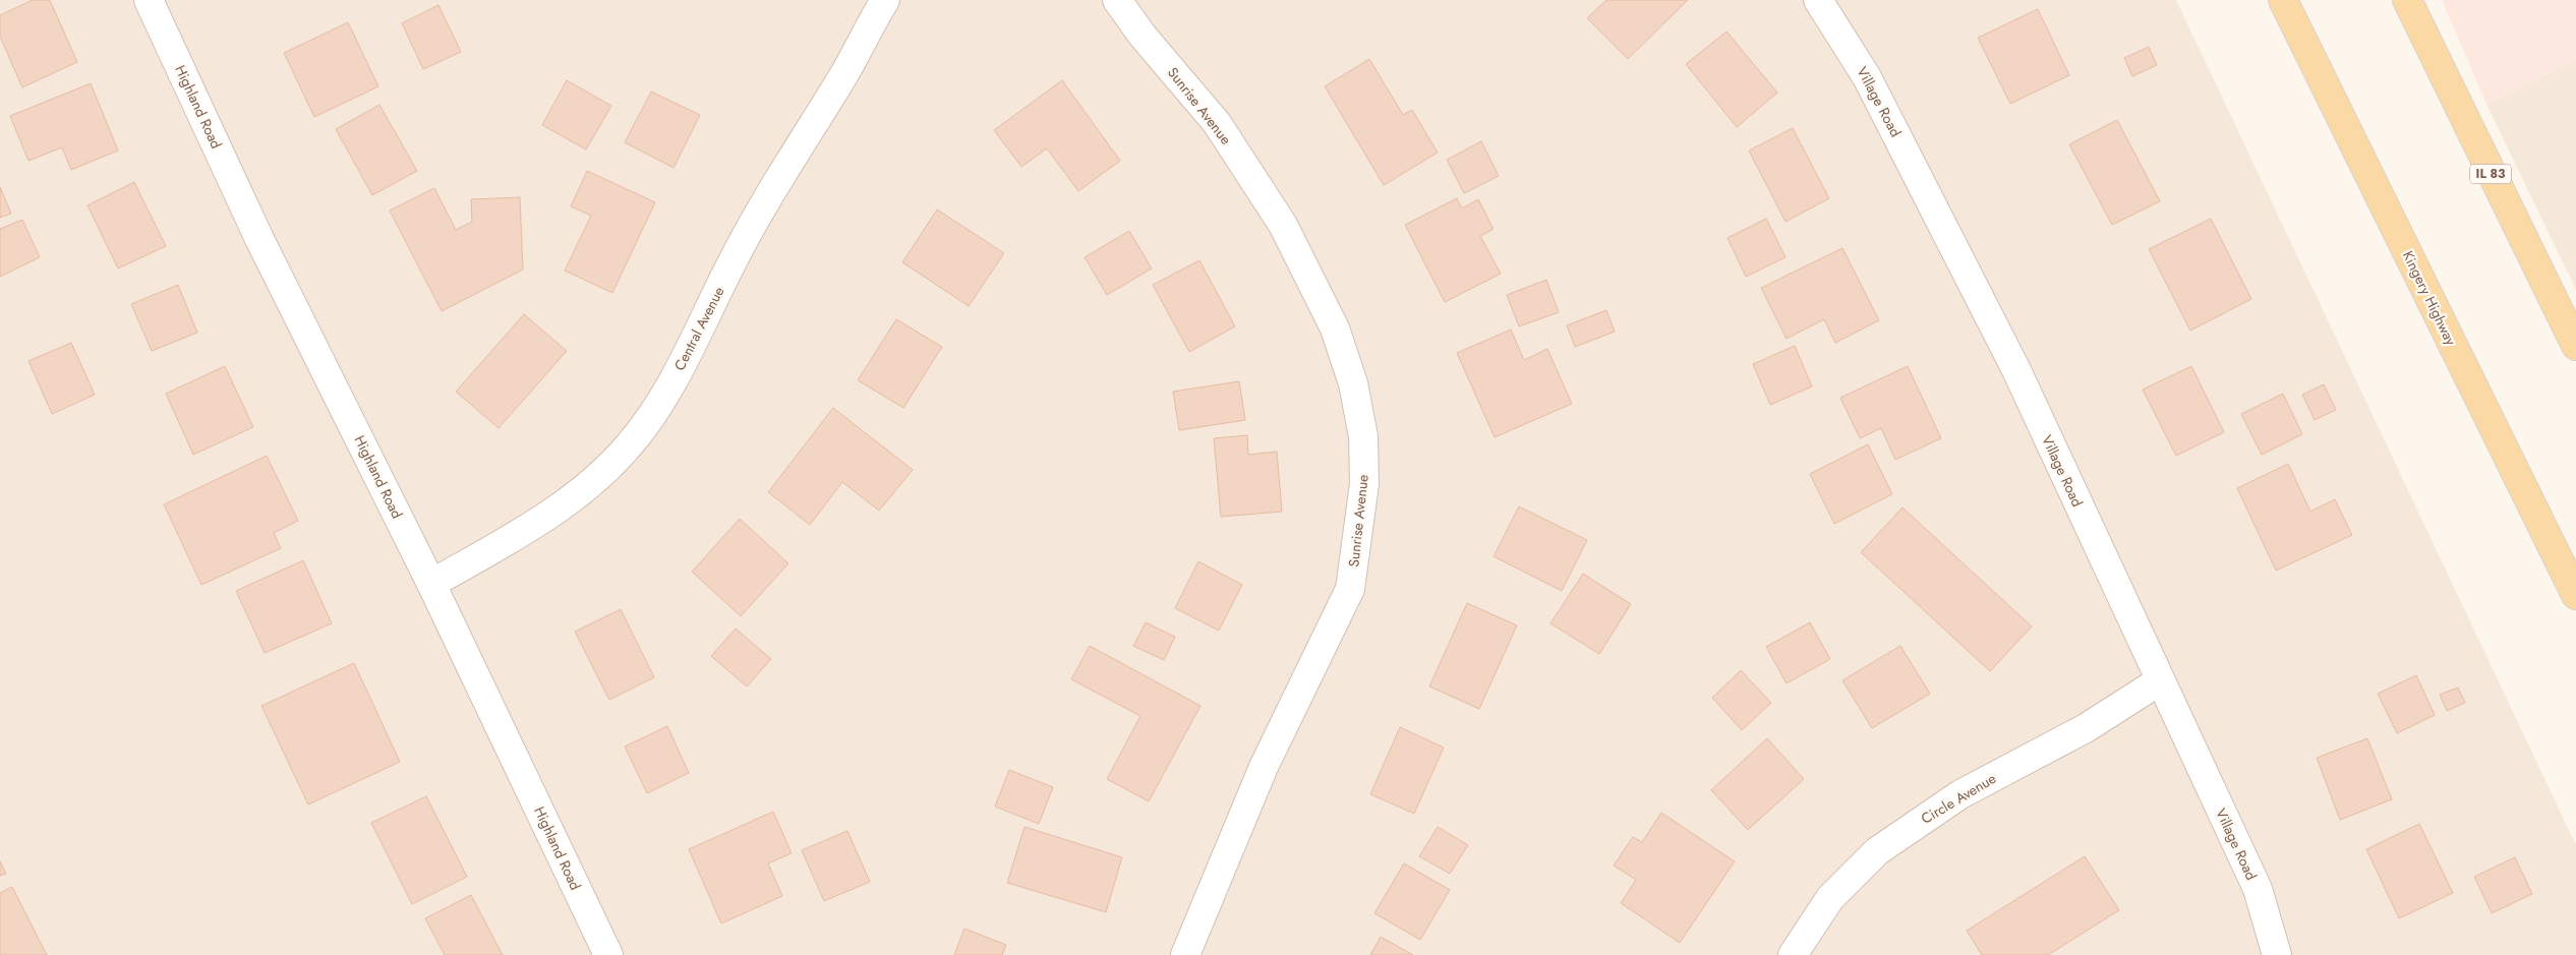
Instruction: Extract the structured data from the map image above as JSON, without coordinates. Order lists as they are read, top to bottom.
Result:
{
  "streets": {
    "main road": ["IL 83", "Kingery Highway"],
    "street": [
      "Village Road",
      "Sunrise Avenue",
      "Highland Road",
      "Central Avenue",
      "Circle Avenue"
    ]
  },
  "crossings": [
    ["Village Road", "Circle Avenue"],
    ["Highland Road", "Central Avenue"]
  ]
}
